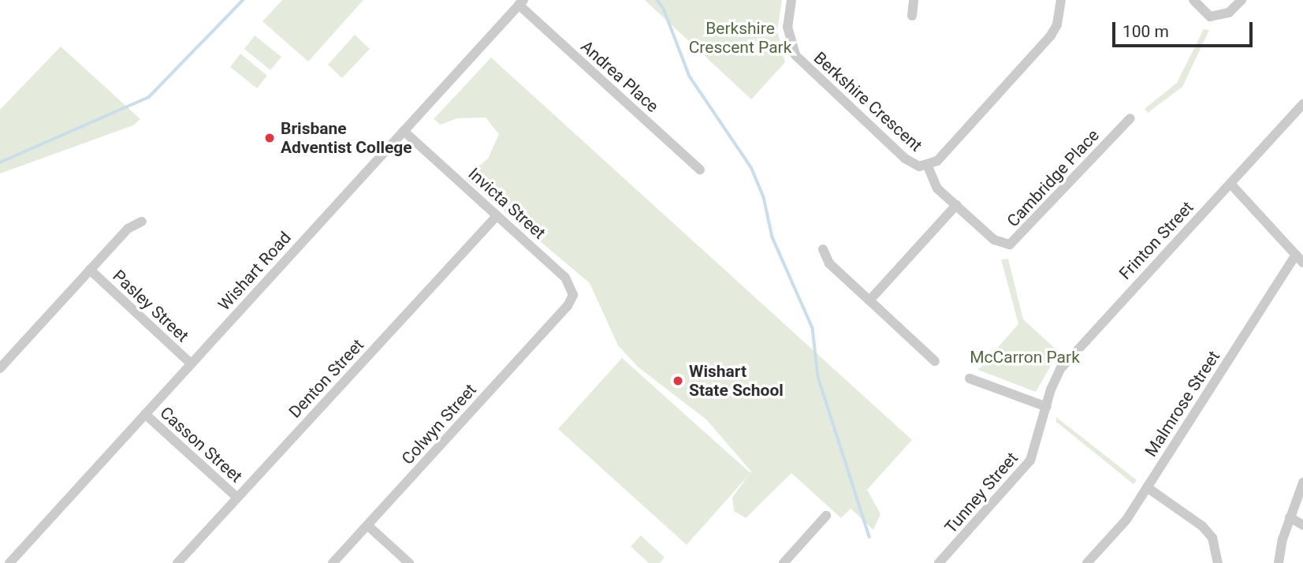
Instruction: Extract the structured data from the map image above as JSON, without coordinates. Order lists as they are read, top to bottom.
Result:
{
  "streets": {
    "street": [
      "Andrea Place",
      "Berkshire Crescent",
      "Cambridge Place",
      "Invicta Street",
      "Frinton Street",
      "Wishart Road",
      "Pasley Street",
      "Denton Street",
      "Malmrose Street",
      "Colwyn Street",
      "Casson Street",
      "Tunney Street"
    ]
  },
  "crossings": [
    ["Andrea Place", "Wishart Road"],
    ["Berkshire Crescent", "Cambridge Place"],
    ["Invicta Street", "Wishart Road"],
    ["Invicta Street", "Denton Street"],
    ["Invicta Street", "Colwyn Street"],
    ["Frinton Street", "Tunney Street"],
    ["Wishart Road", "Pasley Street"],
    ["Wishart Road", "Casson Street"],
    ["Denton Street", "Casson Street"]
  ],
  "parks": ["Berkshire Crescent Park", "McCarron Park"],
  "places": ["Brisbane Adventist College", "Wishart State School"],
  "scale_bar": "100 m"
}
